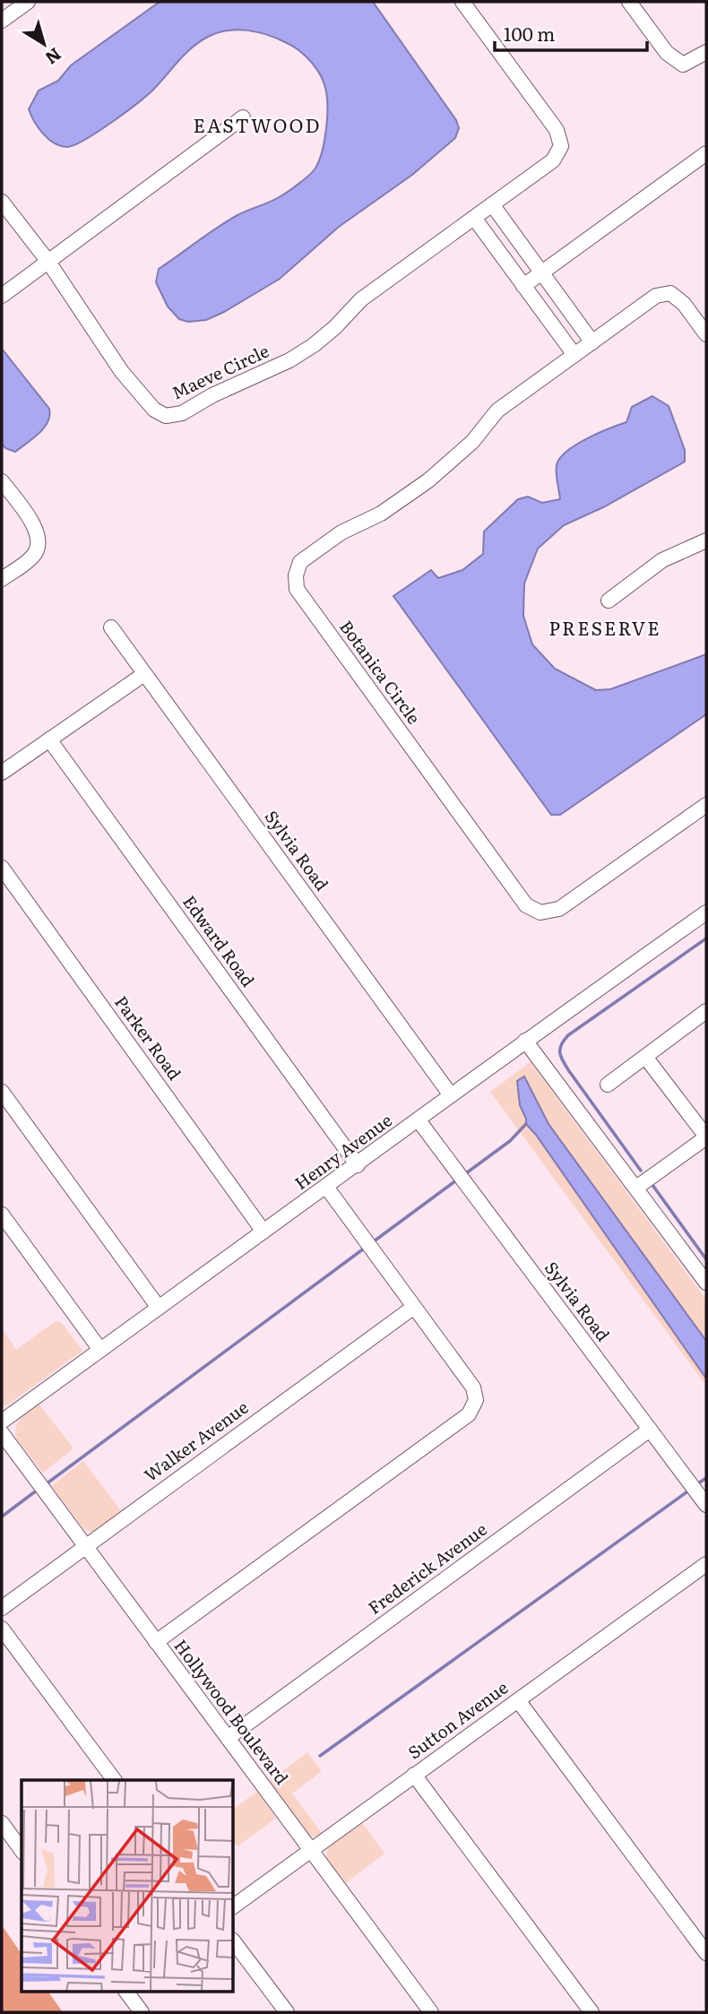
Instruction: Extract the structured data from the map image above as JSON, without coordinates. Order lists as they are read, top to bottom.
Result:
{
  "streets": {
    "street": [
      "Maeve Circle",
      "Botanica Circle",
      "Sylvia Road",
      "Edward Road",
      "Parker Road",
      "Henry Avenue",
      "Walker Avenue",
      "Frederick Avenue",
      "Hollywood Boulevard",
      "Sutton Avenue"
    ]
  },
  "crossings": [
    ["Sylvia Road", "Henry Avenue"],
    ["Sylvia Road", "Frederick Avenue"],
    ["Edward Road", "Henry Avenue"],
    ["Parker Road", "Henry Avenue"],
    ["Walker Avenue", "Hollywood Boulevard"],
    ["Frederick Avenue", "Hollywood Boulevard"],
    ["Hollywood Boulevard", "Sutton Avenue"]
  ],
  "districts": ["EASTWOOD", "PRESERVE"],
  "scale_bar": "100 m",
  "north": "bottom right"
}
